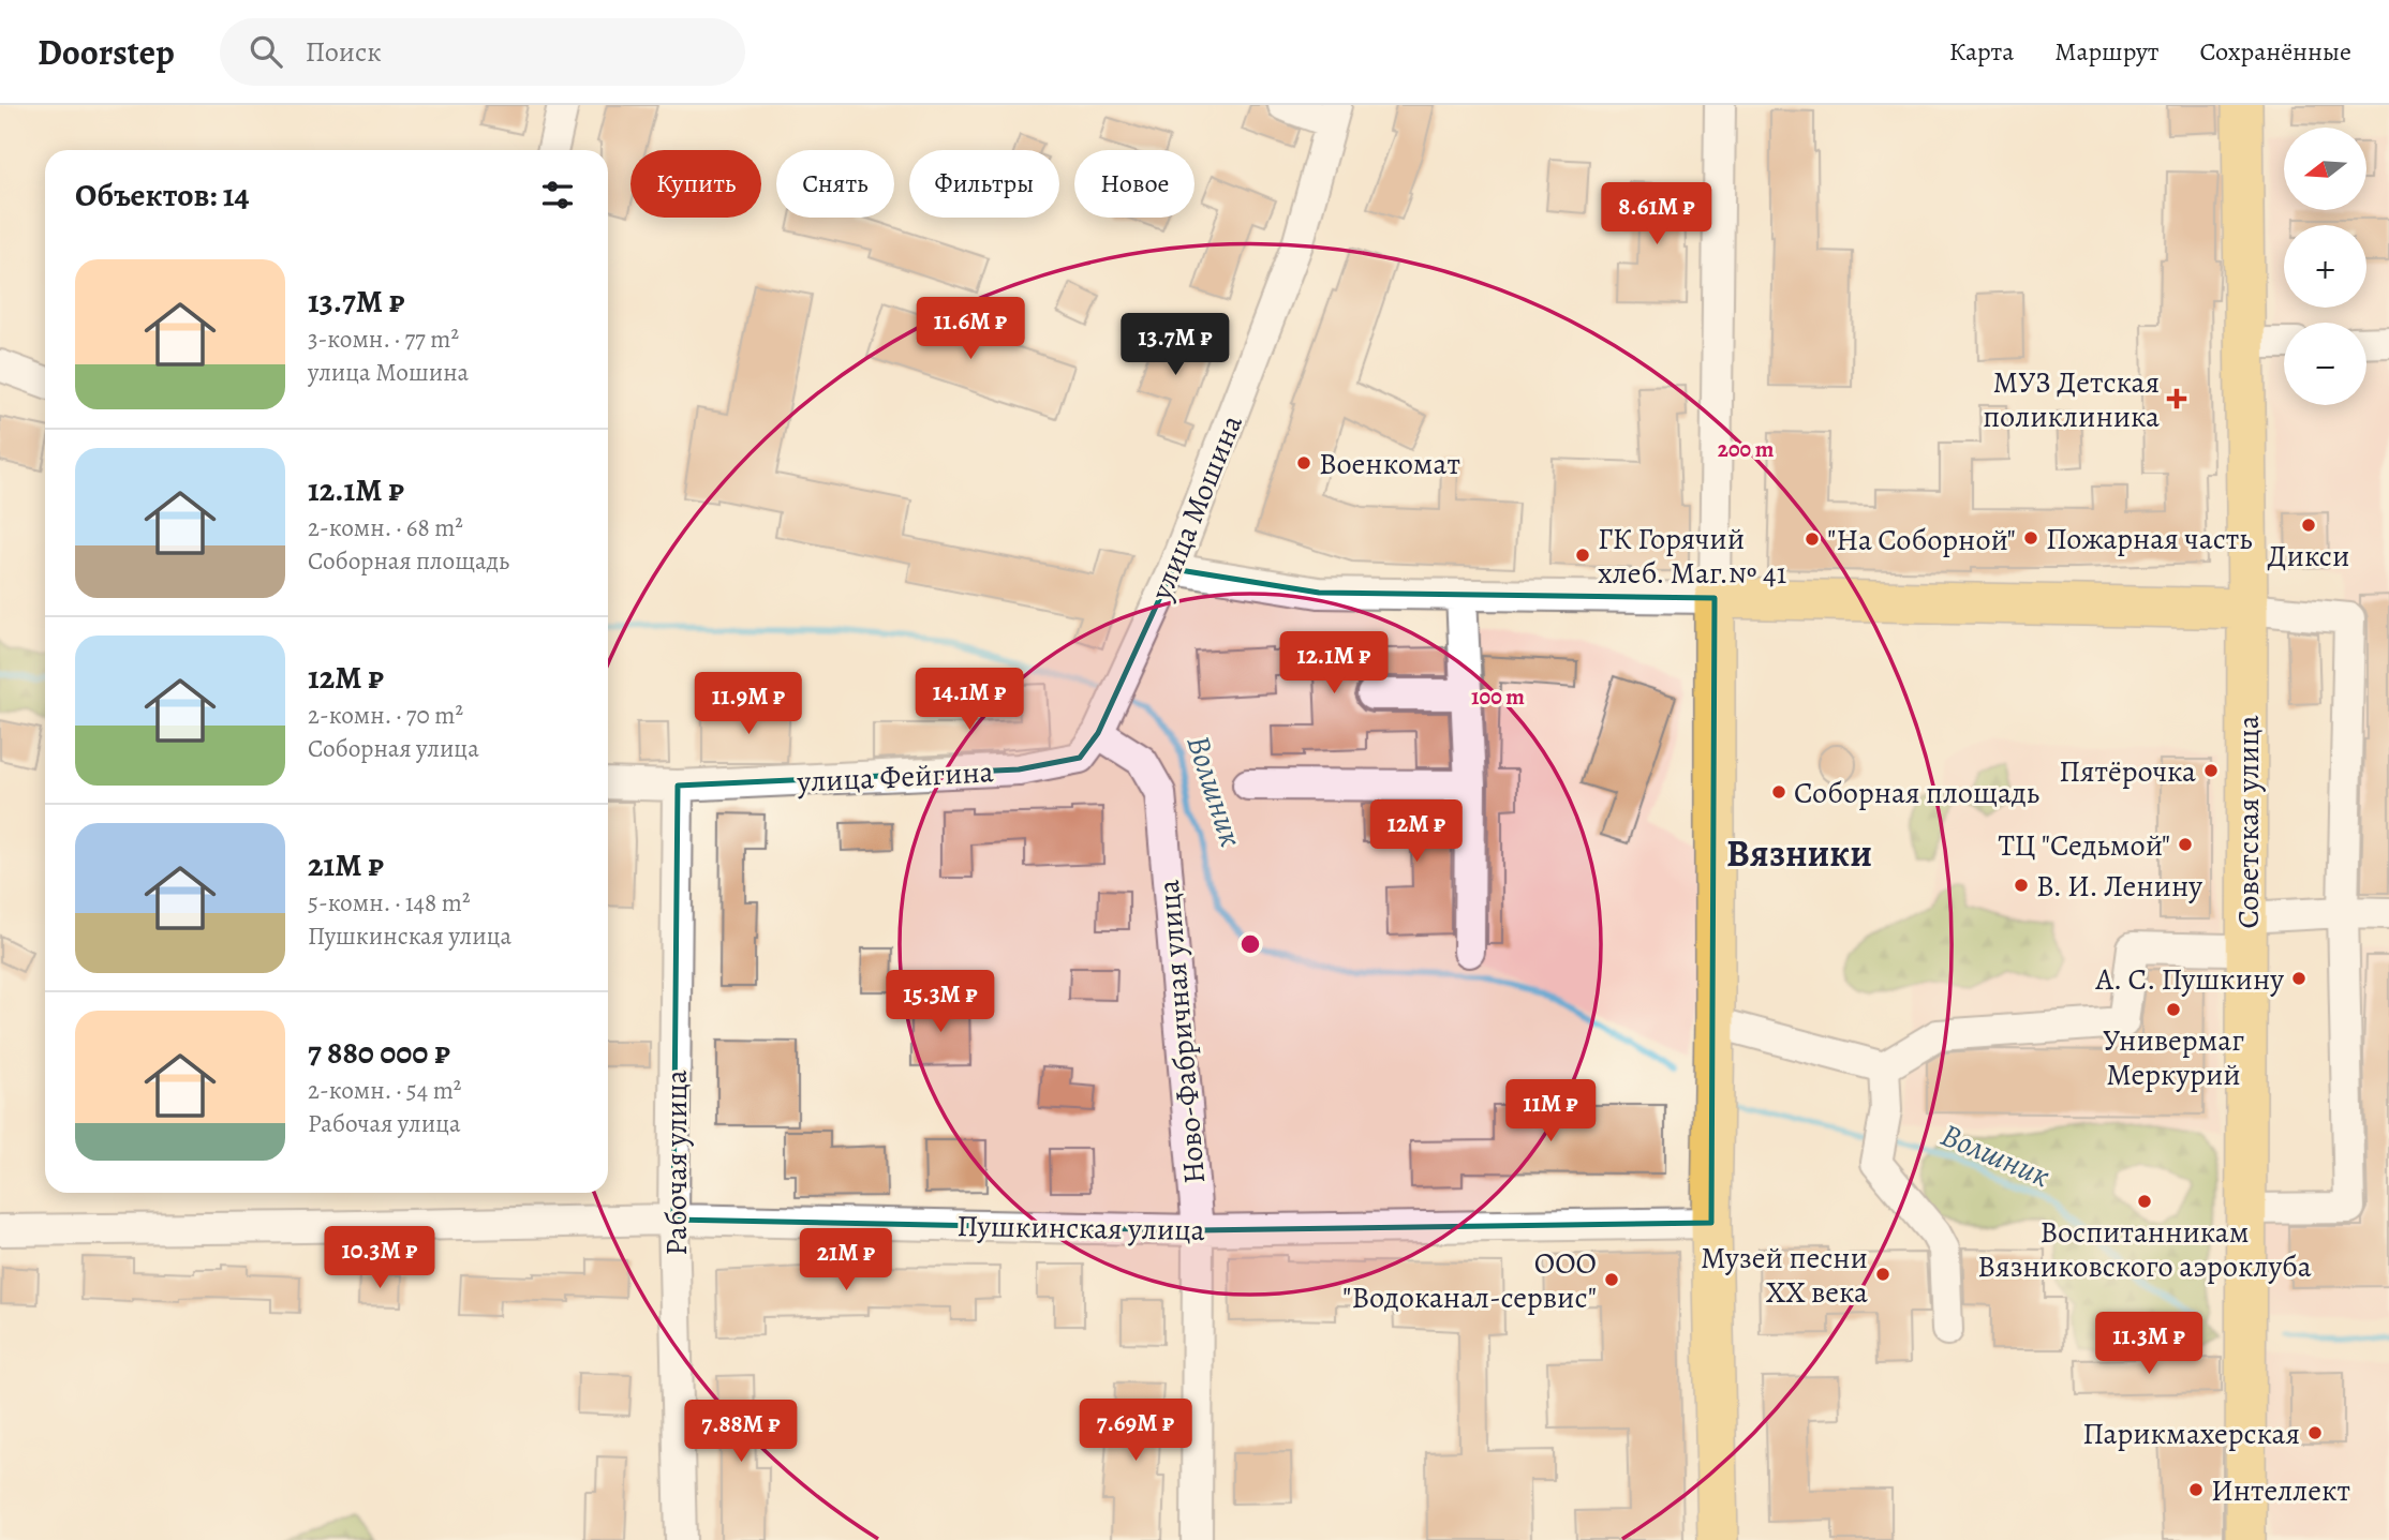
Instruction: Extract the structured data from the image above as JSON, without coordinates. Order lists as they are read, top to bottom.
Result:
{
  "streets": {
    "main road": ["Советская улица"],
    "street": [
      "улица Мошина",
      "улица Фейгина",
      "Ново-Фабричная улица",
      "Рабочая улица",
      "Пушкинская улица"
    ]
  },
  "crossings": [
    ["улица Мошина", "улица Фейгина"],
    ["улица Мошина", "Ново-Фабричная улица"],
    ["улица Фейгина", "Ново-Фабричная улица"],
    ["улица Фейгина", "Рабочая улица"],
    ["Ново-Фабричная улица", "Пушкинская улица"],
    ["Рабочая улица", "Пушкинская улица"]
  ],
  "districts": ["Вязники"],
  "water": ["Волшник"],
  "places": {
    "health": ["МУЗ Детская поликлиника"],
    "other": [
      "Военкомат",
      "Дикси",
      "Пожарная часть",
      "\"На Соборной\"",
      "ГК Горячий хлеб. Маг.№ 41",
      "Пятёрочка",
      "Соборная площадь",
      "ТЦ \"Седьмой\"",
      "В. И. Ленину",
      "А. С. Пушкину",
      "Универмаг Меркурий",
      "Воспитанникам Вязниковского аэроклуба",
      "Музей песни XX века",
      "ООО \"Водоканал-сервис\"",
      "Парикмахерская",
      "Интеллект"
    ]
  },
  "north": "left",
  "page": {
    "header": "Doorstep",
    "search": "Поиск",
    "nav": ["Карта", "Маршрут", "Сохранённые"],
    "map_buttons": ["+", "−"],
    "chip": [
      "Купить",
      "Снять",
      "Фильтры",
      "Новое"
    ],
    "heading": "Объектов: 14",
    "price": [
      "8.61M ₽",
      "11.6M ₽",
      "13.7M ₽",
      "12.1M ₽",
      "14.1M ₽",
      "11.9M ₽",
      "12M ₽",
      "15.3M ₽",
      "11M ₽",
      "10.3M ₽",
      "21M ₽",
      "11.3M ₽",
      "7.69M ₽",
      "7.88M ₽"
    ],
    "list": [
      {
        "name": "13.7M ₽",
        "note": "3-комн. · 77 m² · улица Мошина"
      },
      {
        "name": "12.1M ₽",
        "note": "2-комн. · 68 m² · Соборная площадь"
      },
      {
        "name": "12M ₽",
        "note": "2-комн. · 70 m² · Соборная улица"
      },
      {
        "name": "21M ₽",
        "note": "5-комн. · 148 m² · Пушкинская улица"
      },
      {
        "name": "7 880 000 ₽",
        "note": "2-комн. · 54 m² · Рабочая улица"
      }
    ]
  },
  "rings": ["200 m", "100 m"]
}
